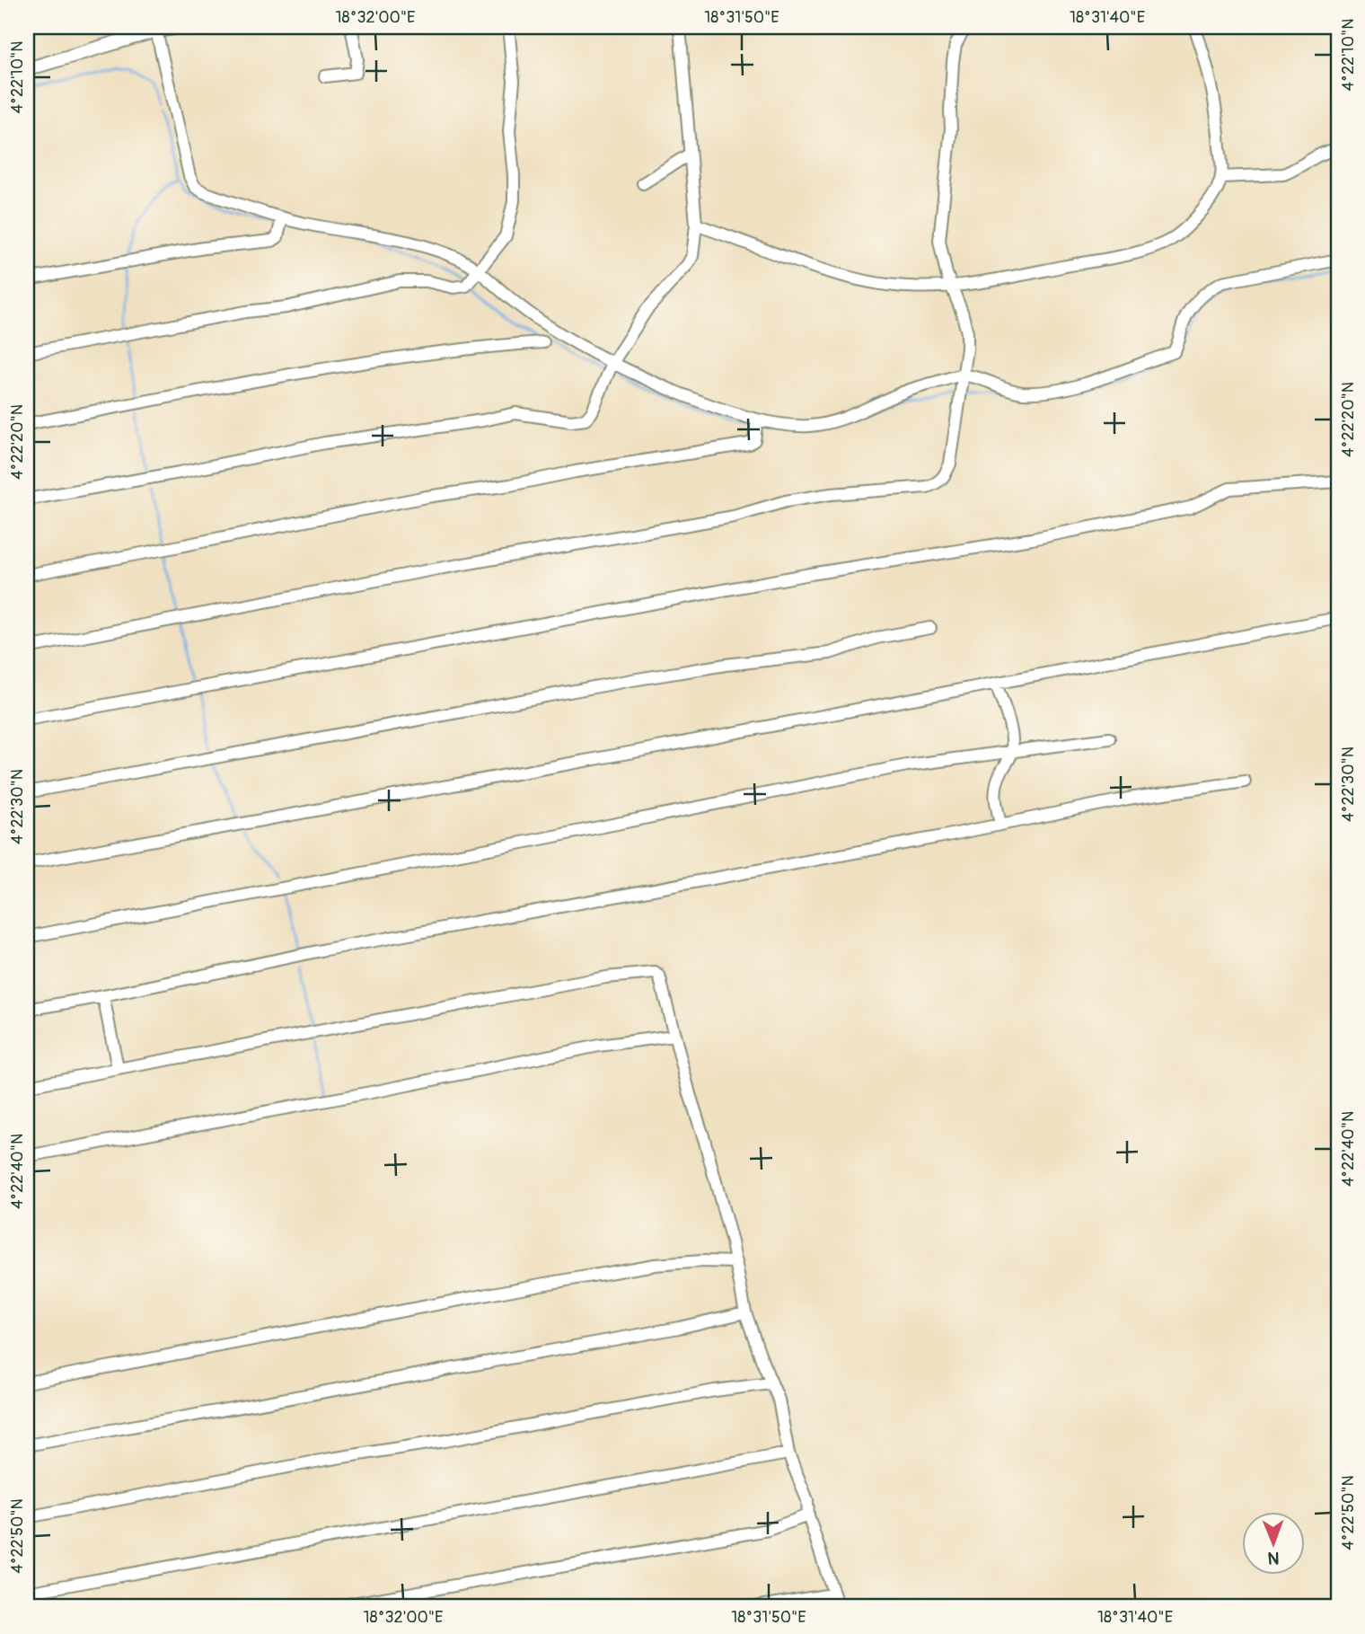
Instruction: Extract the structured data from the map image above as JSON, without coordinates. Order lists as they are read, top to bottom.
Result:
{
  "north": "bottom",
  "coordinates": [
    "18°32'00\"E",
    "18°31'50\"E",
    "18°31'40\"E",
    "4°22'10\"N",
    "4°22'20\"N",
    "4°22'30\"N",
    "4°22'40\"N",
    "4°22'50\"N"
  ]
}
